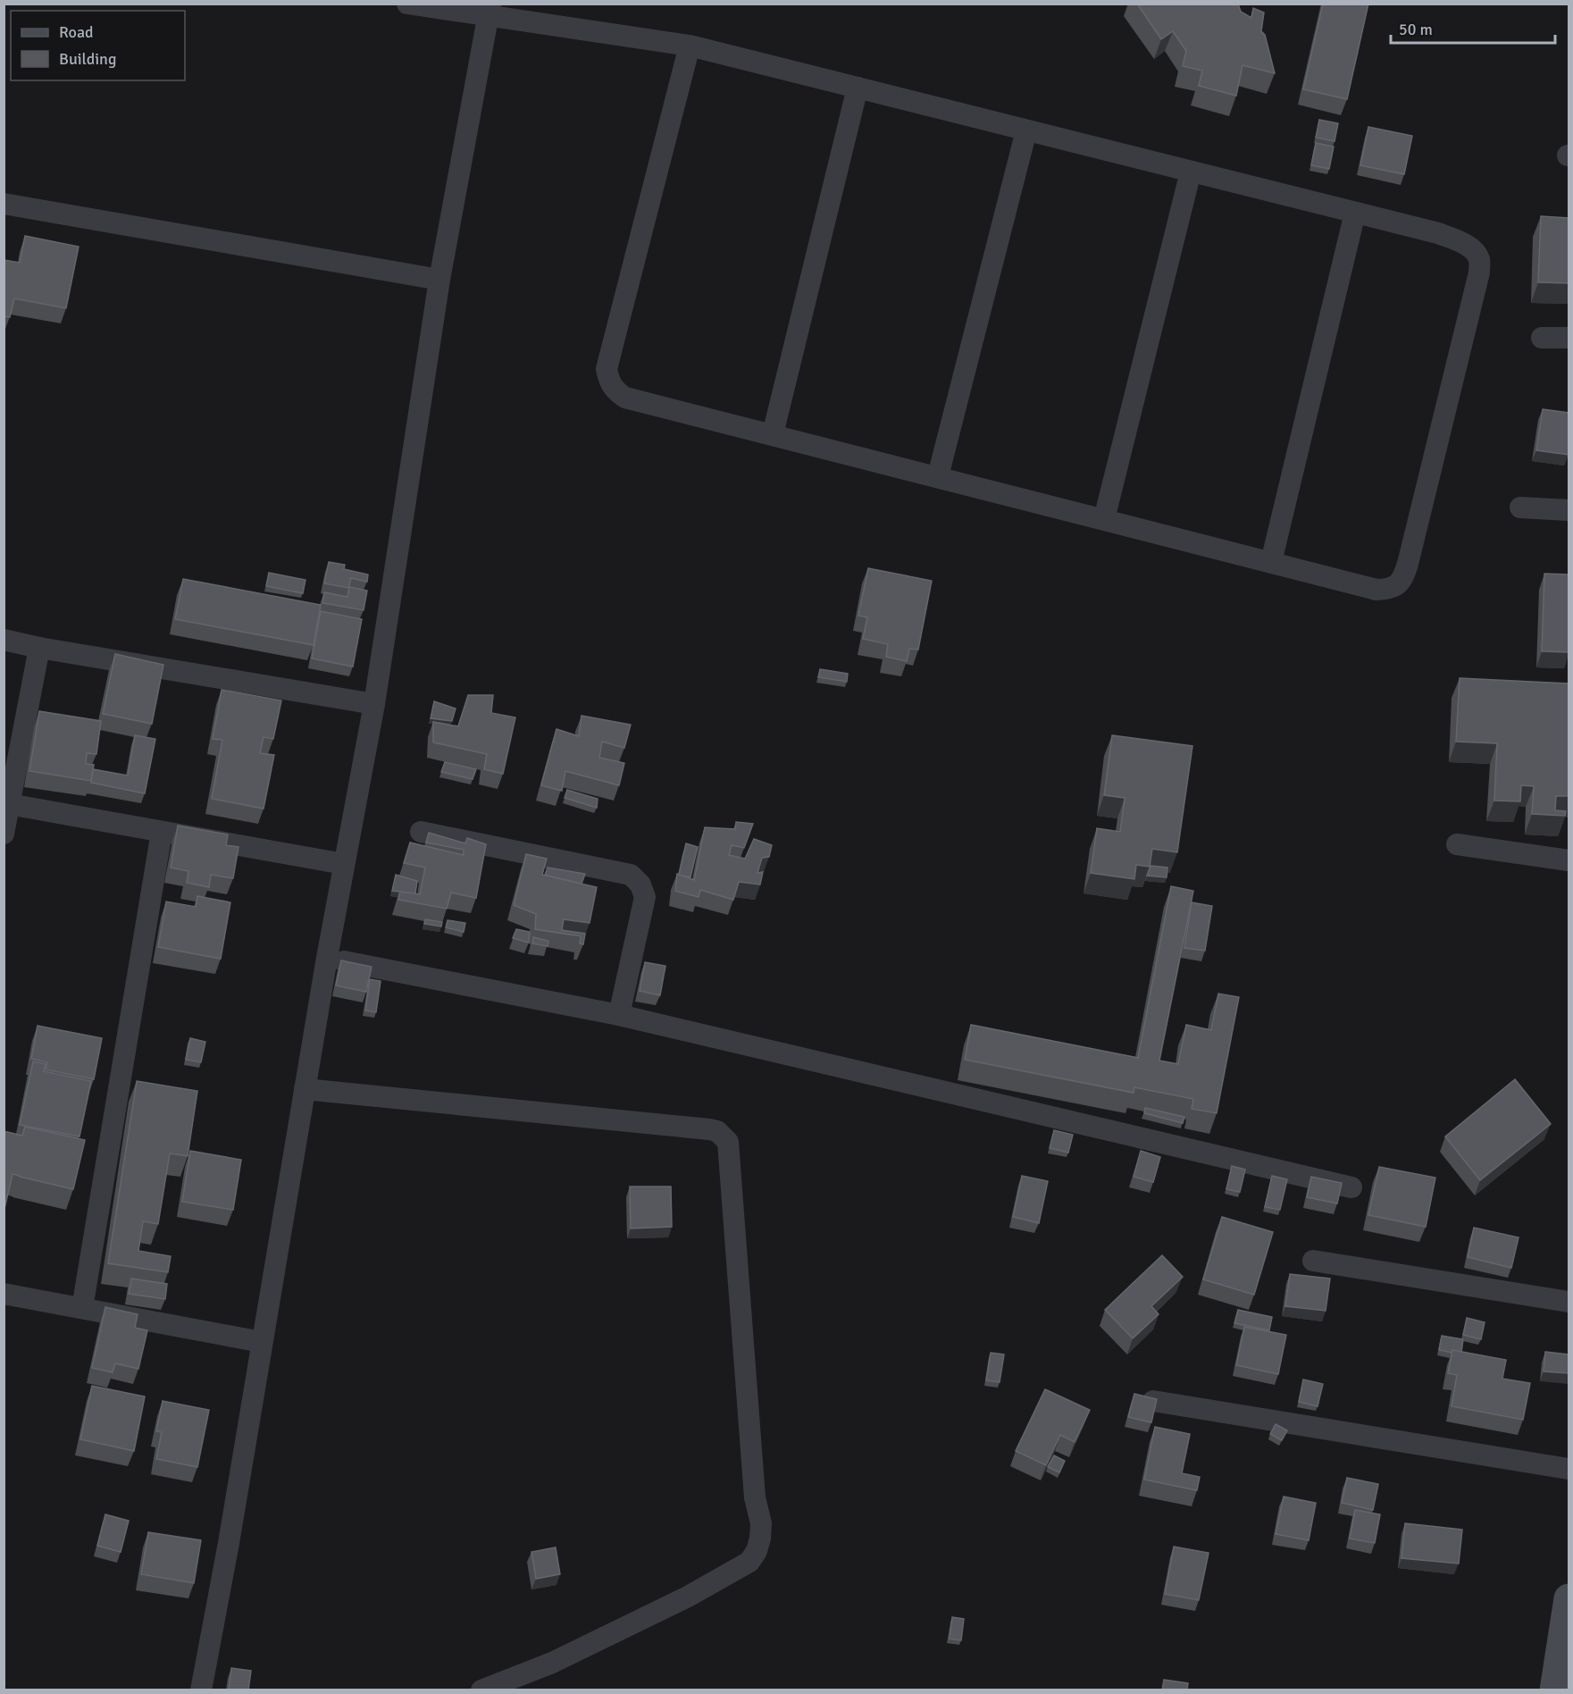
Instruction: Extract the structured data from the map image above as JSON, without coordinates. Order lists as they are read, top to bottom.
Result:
{
  "legend": ["Road", "Building"],
  "scale_bar": "50 m"
}
